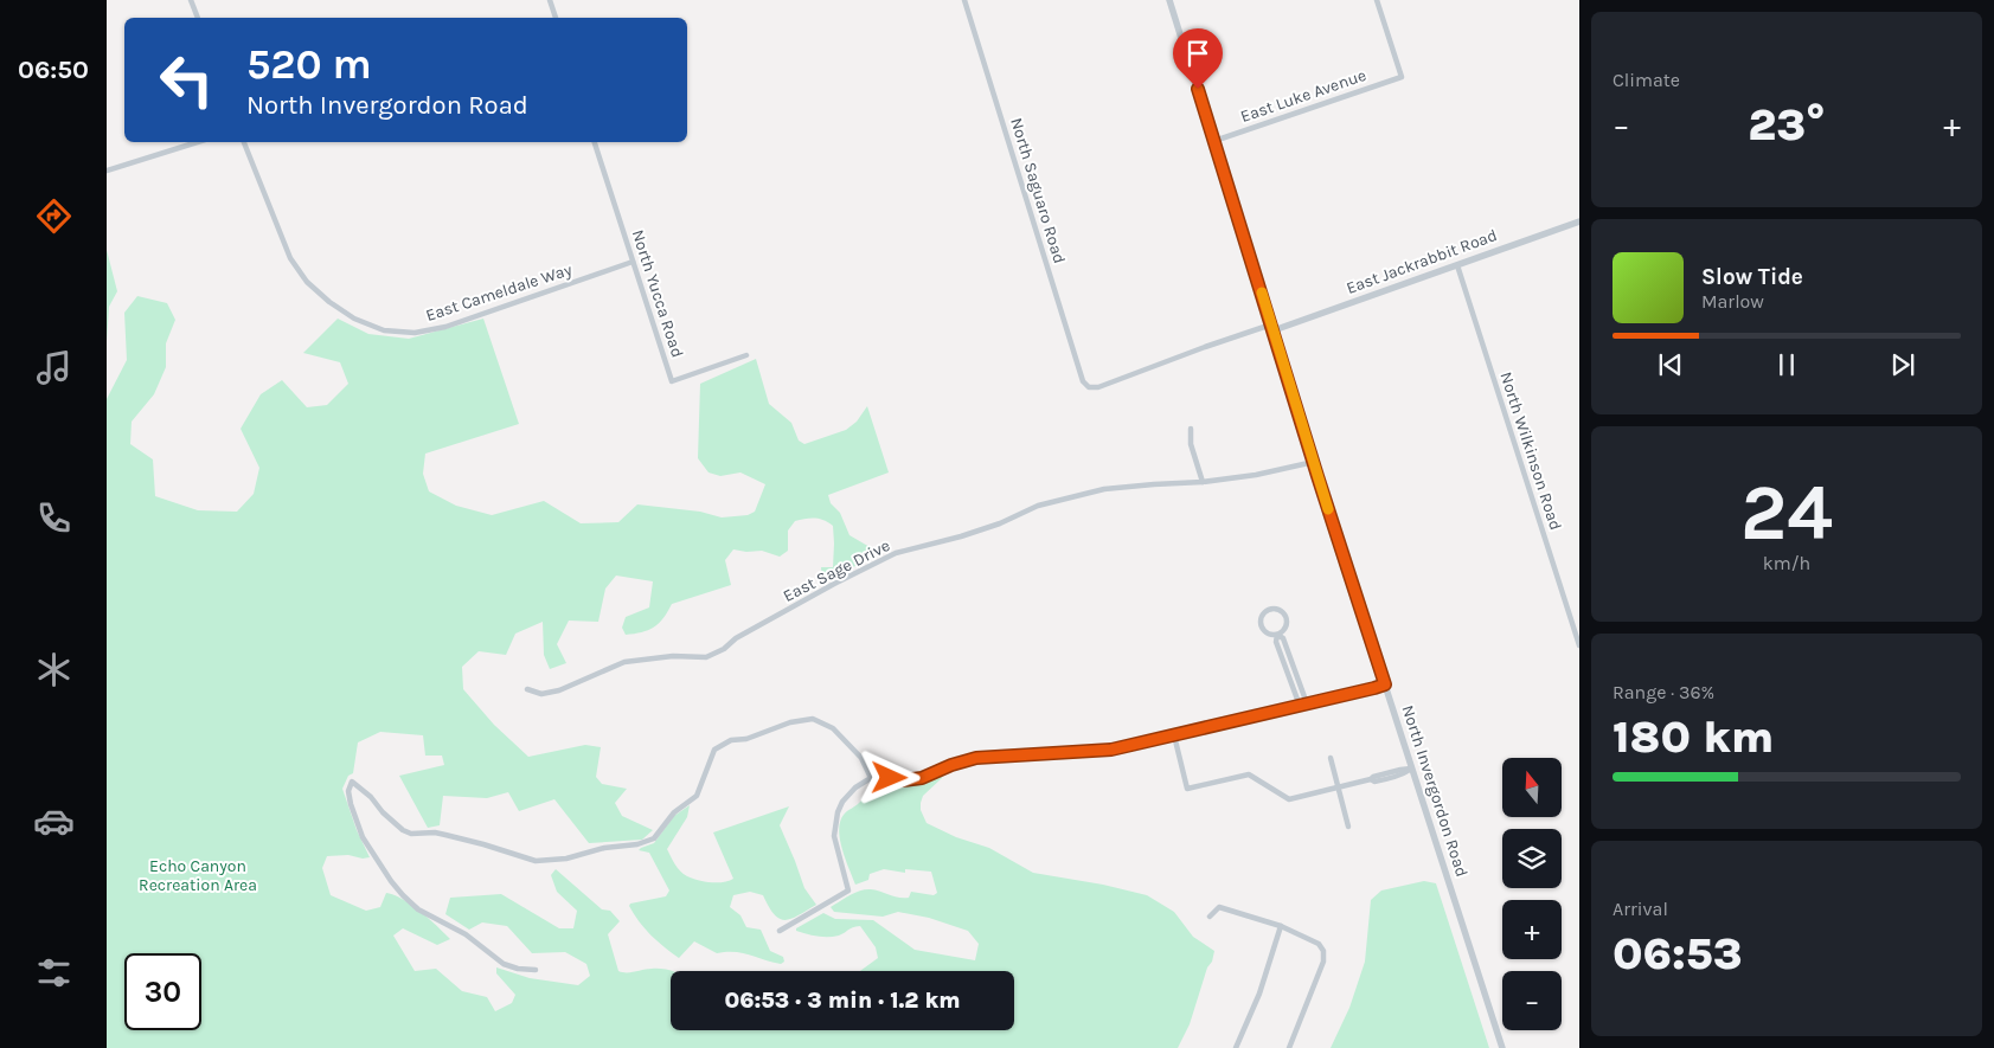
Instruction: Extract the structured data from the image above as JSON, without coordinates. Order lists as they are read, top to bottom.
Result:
{
  "streets": {
    "street": [
      "East Luke Avenue",
      "North Saguaro Road",
      "East Jackrabbit Road",
      "East Cameldale Way",
      "North Yucca Road",
      "North Wilkinson Road",
      "East Sage Drive",
      "North Invergordon Road"
    ]
  },
  "crossings": [
    ["East Luke Avenue", "North Invergordon Road"],
    ["North Saguaro Road", "East Jackrabbit Road"],
    ["East Jackrabbit Road", "North Wilkinson Road"],
    ["East Jackrabbit Road", "North Invergordon Road"],
    ["East Cameldale Way", "North Yucca Road"],
    ["East Sage Drive", "North Invergordon Road"]
  ],
  "parks": ["Echo Canyon Recreation Area"],
  "north": "top",
  "page": {
    "tabs": "06:50",
    "tile": [
      "Climate",
      ["24", "km/h"],
      ["Range · 36%", "180 km"],
      ["Arrival", "06:53"]
    ],
    "turn": ["520 m", "North Invergordon Road"],
    "heat": ["−", "23°", "+"],
    "song": ["Slow Tide", "Marlow"],
    "map_buttons": ["+", "−"],
    "limit": "30",
    "trip": "06:53 · 3 min · 1.2 km"
  }
}
